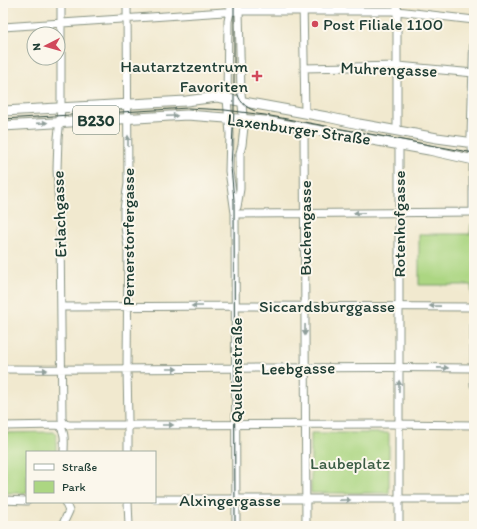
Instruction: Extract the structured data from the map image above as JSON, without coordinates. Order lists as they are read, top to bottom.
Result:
{
  "streets": {
    "main road": ["B230", "Laxenburger Straße"],
    "street": [
      "Muhrengasse",
      "Erlachgasse",
      "Rotenhofgasse",
      "Buchengasse",
      "Pernerstorfergasse",
      "Siccardsburggasse",
      "Leebgasse",
      "Quellenstraße",
      "Alxingergasse"
    ]
  },
  "crossings": [
    ["Laxenburger Straße", "Erlachgasse"],
    ["Laxenburger Straße", "Rotenhofgasse"],
    ["Laxenburger Straße", "Buchengasse"],
    ["Laxenburger Straße", "Pernerstorfergasse"],
    ["Laxenburger Straße", "Quellenstraße"],
    ["Erlachgasse", "Pernerstorfergasse"],
    ["Erlachgasse", "Siccardsburggasse"],
    ["Erlachgasse", "Leebgasse"],
    ["Rotenhofgasse", "Siccardsburggasse"],
    ["Rotenhofgasse", "Leebgasse"],
    ["Buchengasse", "Siccardsburggasse"],
    ["Buchengasse", "Leebgasse"],
    ["Pernerstorfergasse", "Siccardsburggasse"],
    ["Pernerstorfergasse", "Leebgasse"],
    ["Siccardsburggasse", "Quellenstraße"],
    ["Leebgasse", "Quellenstraße"],
    ["Quellenstraße", "Alxingergasse"]
  ],
  "one_way": ["Pernerstorfergasse", "Siccardsburggasse"],
  "parks": ["Laubeplatz"],
  "places": {
    "other": ["Post Filiale 1100"],
    "health": ["Hautarztzentrum Favoriten"]
  },
  "legend": ["Straße", "Park"],
  "north": "left"
}
